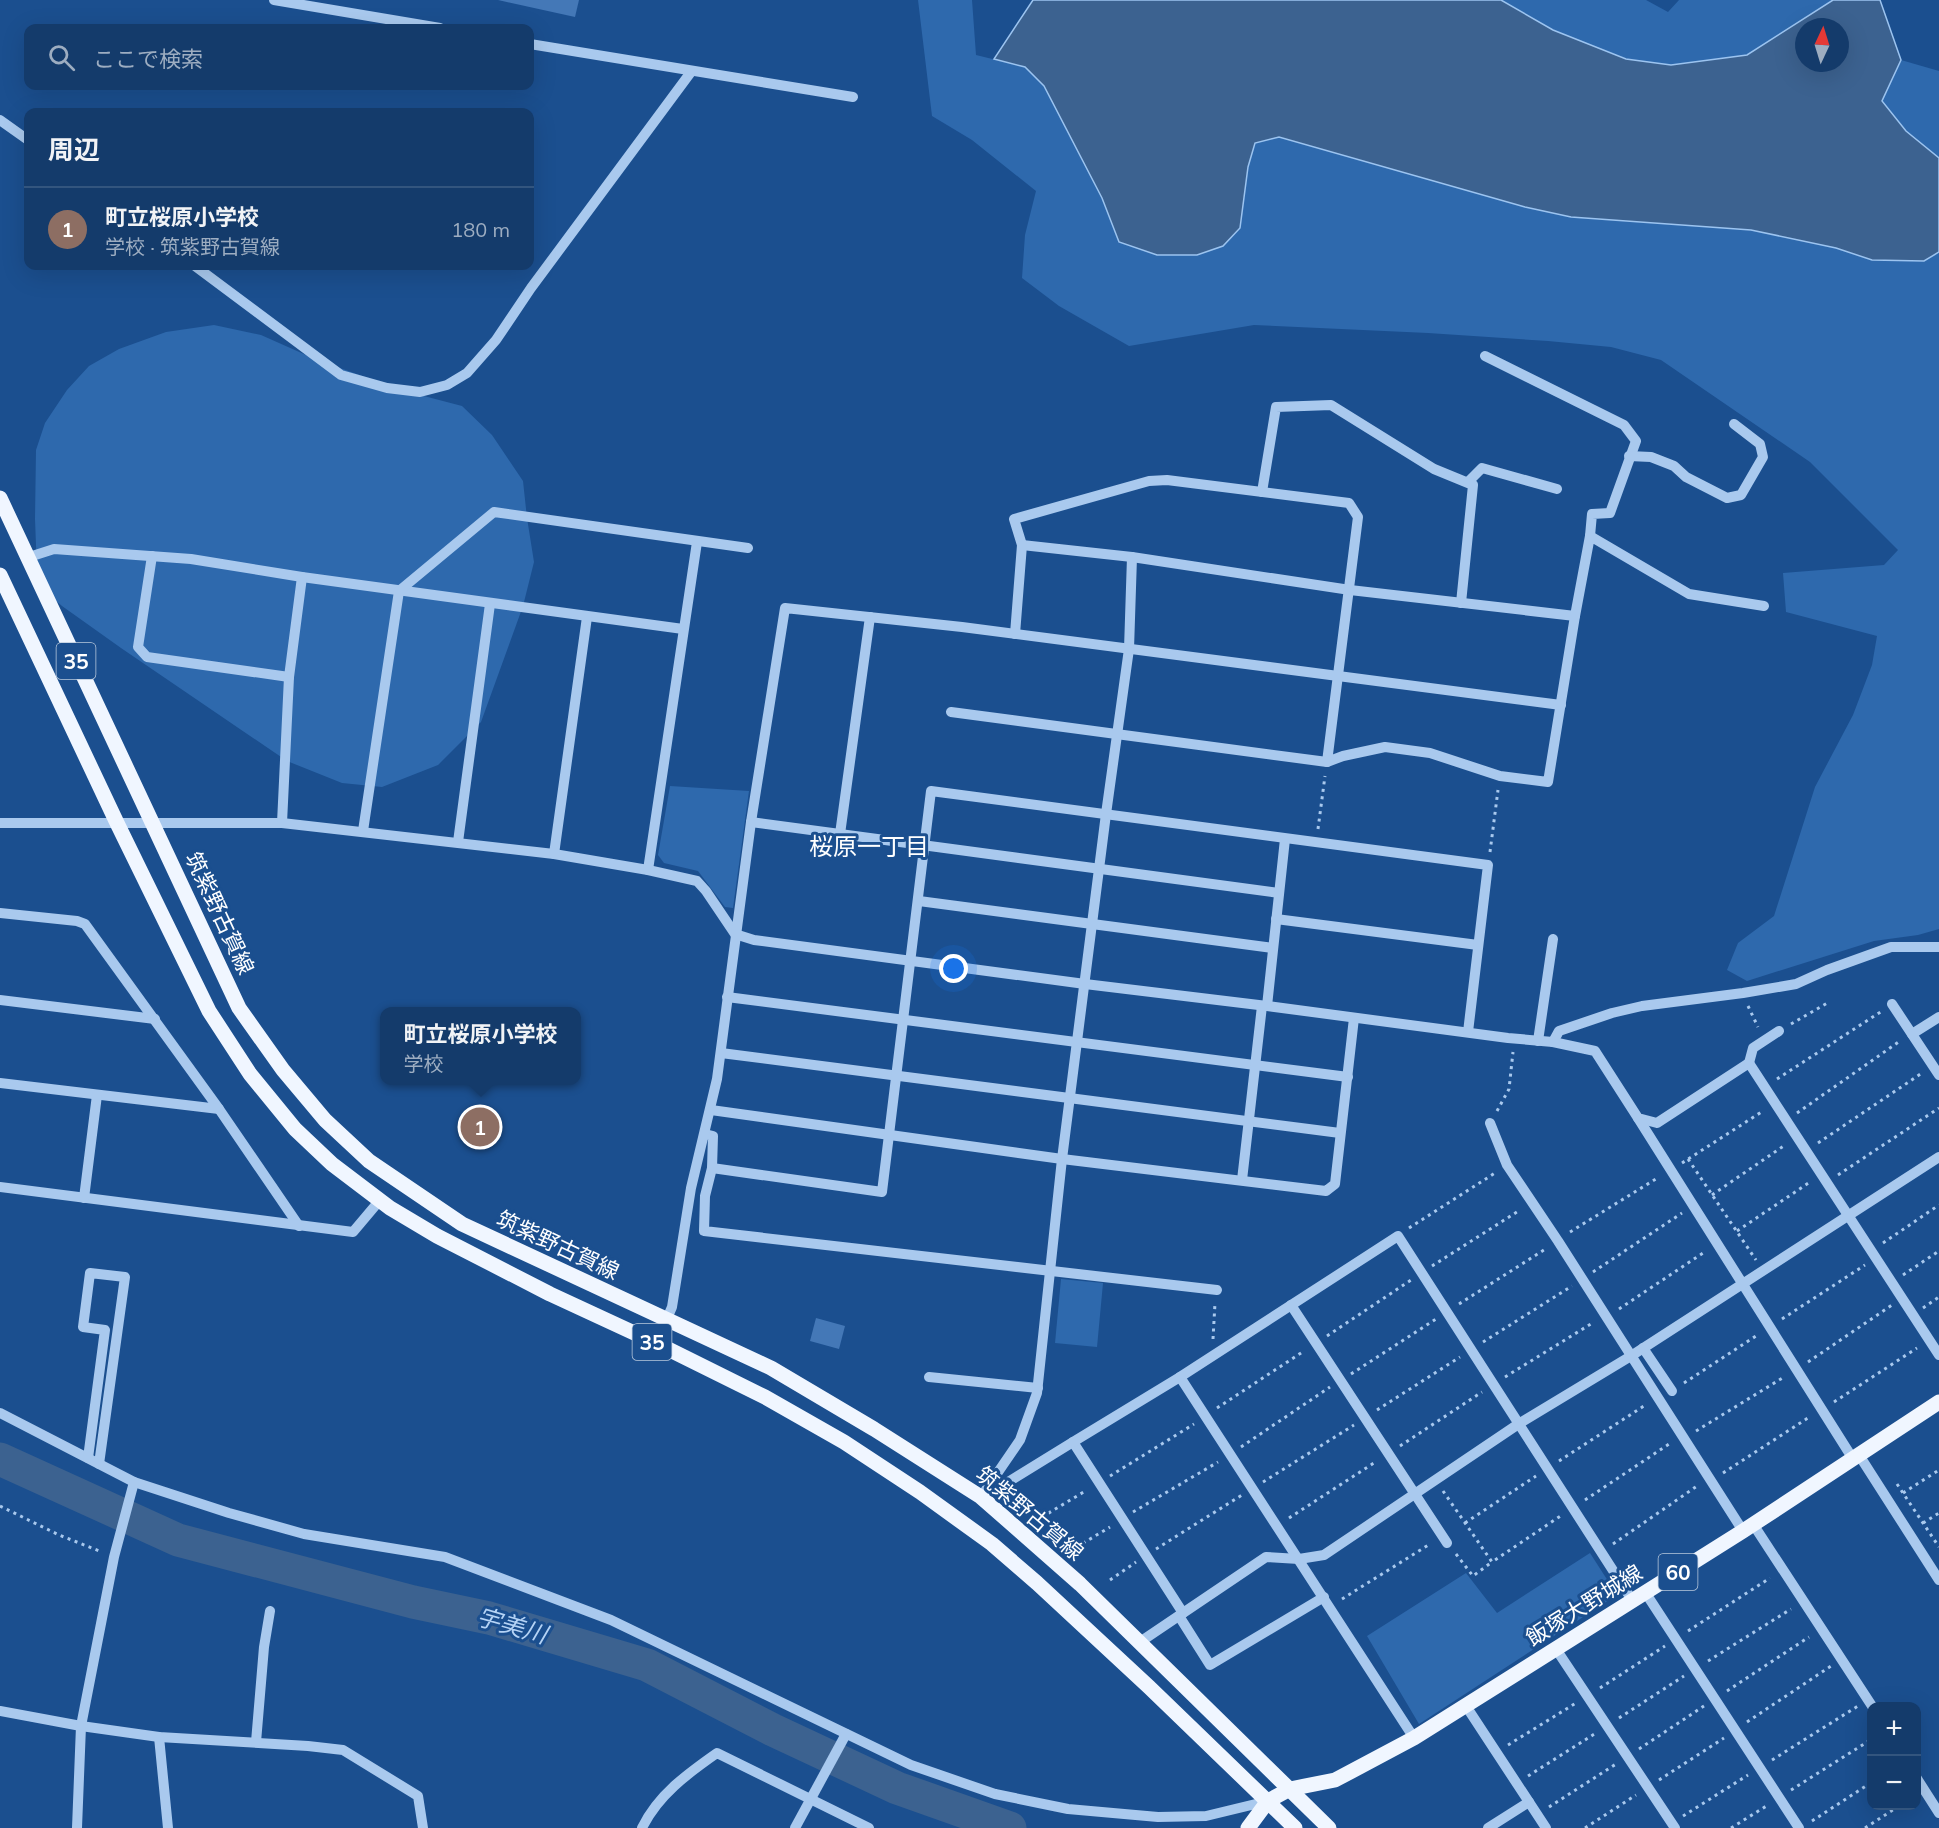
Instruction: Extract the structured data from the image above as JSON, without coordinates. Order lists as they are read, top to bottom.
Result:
{
  "streets": {
    "main road": [
      "35",
      "筑紫野古賀線",
      "60",
      "飯塚大野城線"
    ]
  },
  "crossings": [
    ["筑紫野古賀線", "飯塚大野城線"]
  ],
  "districts": ["桜原一丁目"],
  "water": ["宇美川"],
  "north": "top",
  "page": {
    "search": "ここで検索",
    "heading": "周辺",
    "list": [
      {
        "mark": "1",
        "name": "町立桜原小学校",
        "note": "学校 · 筑紫野古賀線",
        "value": "180 m"
      }
    ],
    "popup": ["町立桜原小学校", "学校"],
    "pins": "1",
    "map_buttons": ["+", "−"]
  }
}
